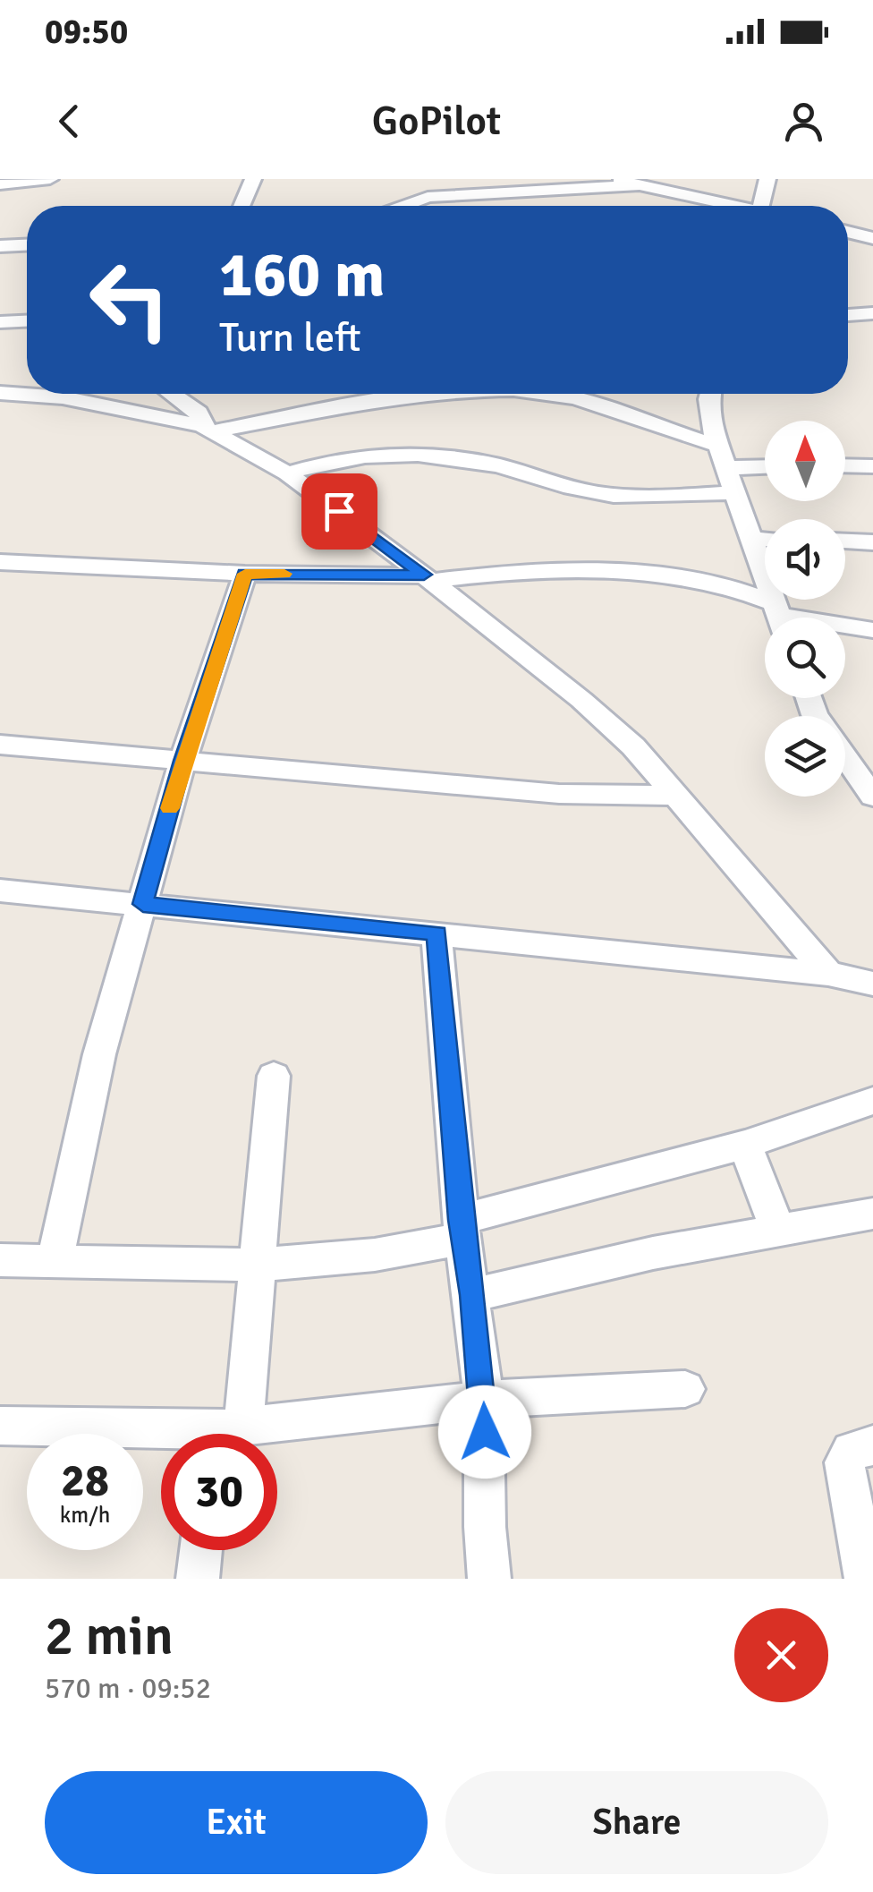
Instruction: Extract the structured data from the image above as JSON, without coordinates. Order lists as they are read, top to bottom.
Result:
{
  "north": "top",
  "page": {
    "status": "09:50",
    "header": "GoPilot",
    "turn": ["160 m", "Turn left"],
    "speed": "28 km/h",
    "limit": "30",
    "heading": ["2 min", "570 m · 09:52"],
    "buttons": ["Exit", "Share"]
  }
}
